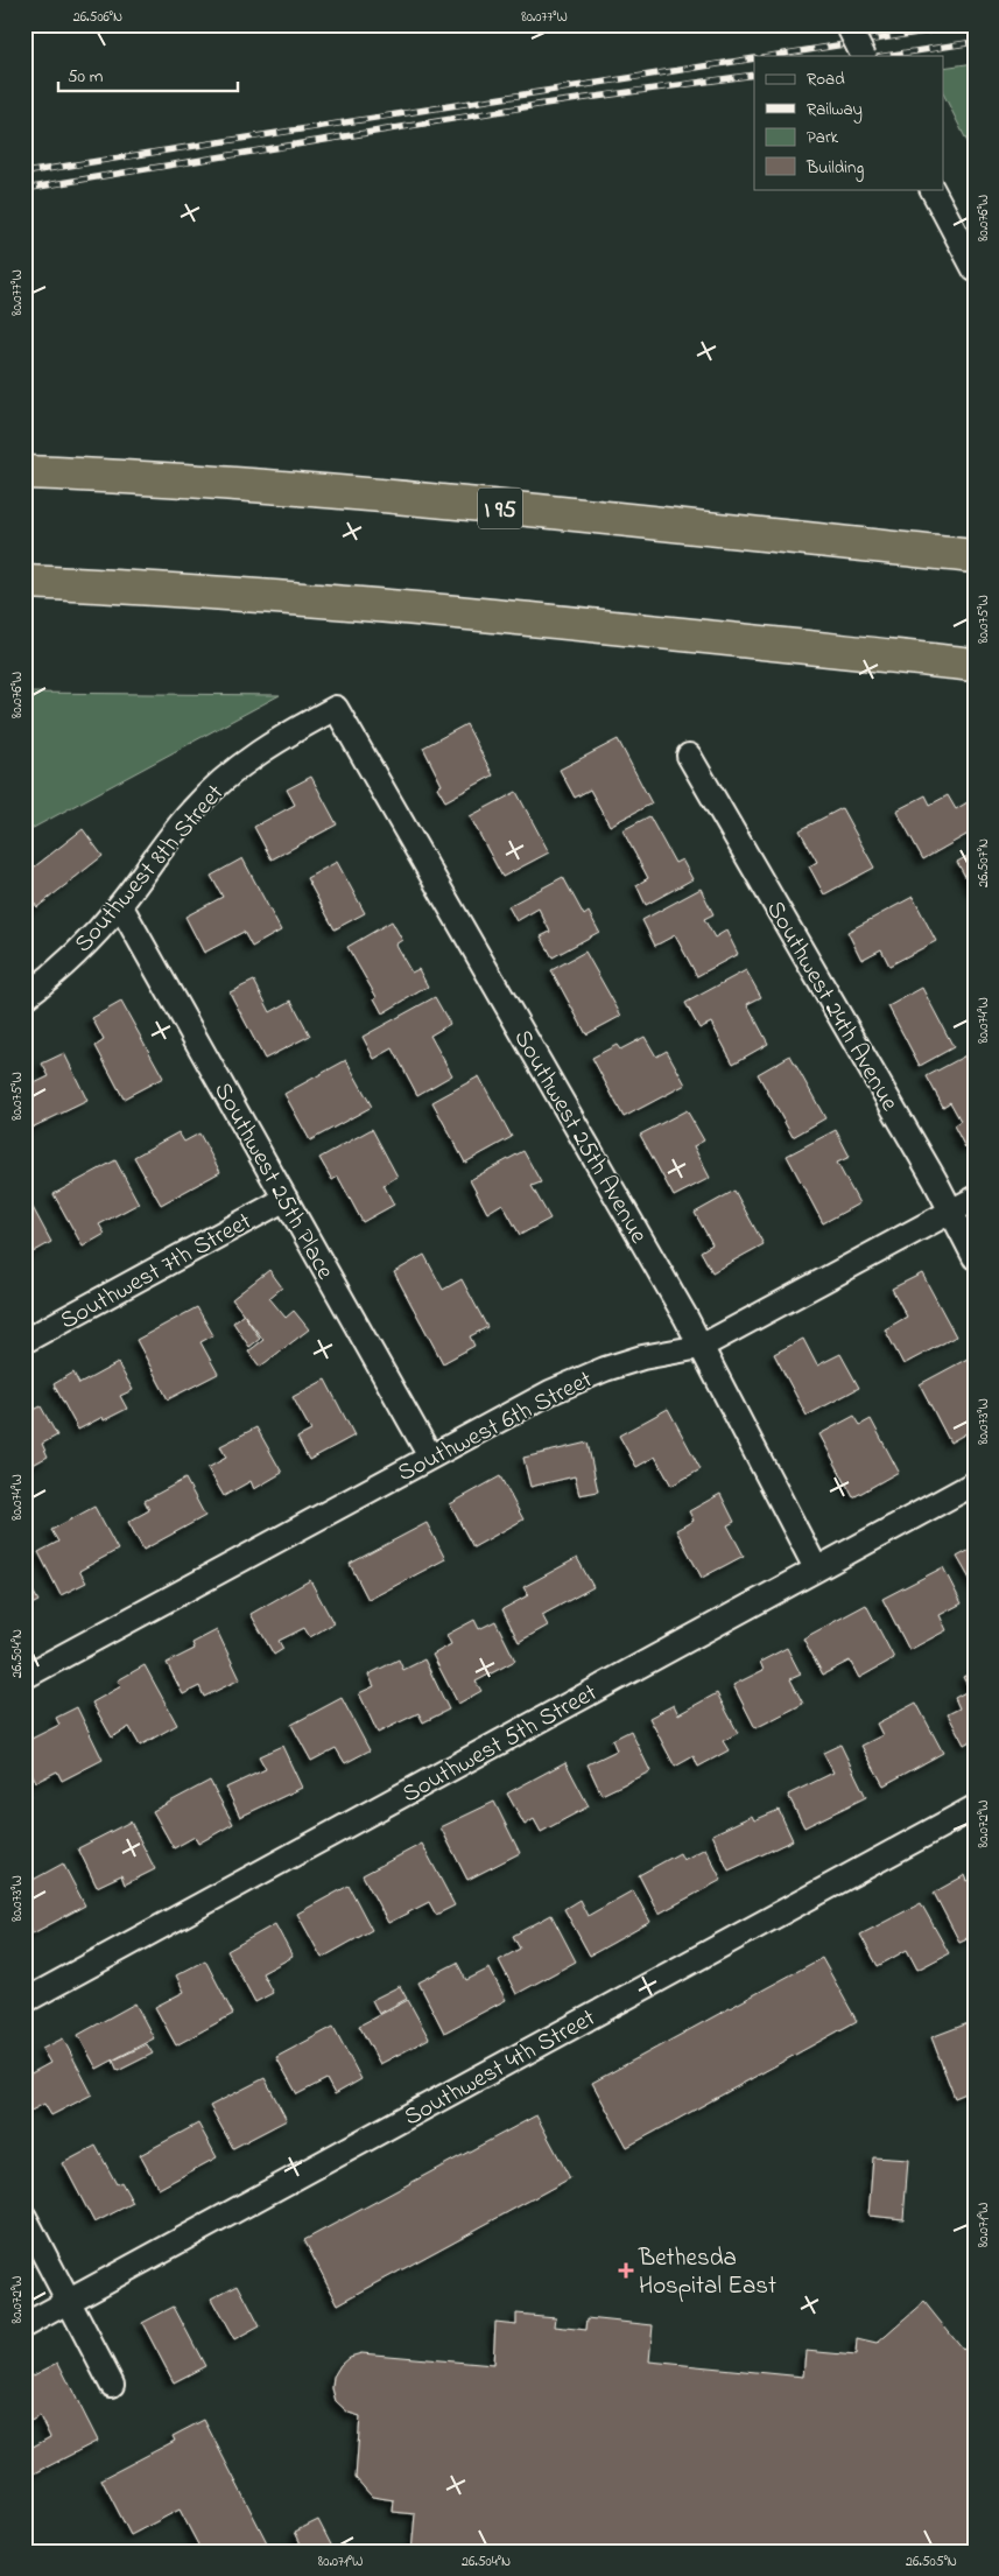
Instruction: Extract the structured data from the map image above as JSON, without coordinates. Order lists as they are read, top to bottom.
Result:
{
  "streets": {
    "highway": ["I 95"],
    "street": [
      "Southwest 8th Street",
      "Southwest 24th Avenue",
      "Southwest 25th Avenue",
      "Southwest 25th Place",
      "Southwest 7th Street",
      "Southwest 6th Street",
      "Southwest 5th Street",
      "Southwest 4th Street"
    ]
  },
  "crossings": [
    ["Southwest 8th Street", "Southwest 25th Avenue"],
    ["Southwest 8th Street", "Southwest 25th Place"],
    ["Southwest 24th Avenue", "Southwest 6th Street"],
    ["Southwest 25th Avenue", "Southwest 6th Street"],
    ["Southwest 25th Avenue", "Southwest 5th Street"],
    ["Southwest 25th Place", "Southwest 7th Street"],
    ["Southwest 25th Place", "Southwest 6th Street"]
  ],
  "places": {
    "health": ["Bethesda Hospital East"]
  },
  "legend": [
    "Road",
    "Railway",
    "Park",
    "Building"
  ],
  "scale_bar": "50 m",
  "coordinates": [
    "26.506°N",
    "80.077°W",
    "80.076°W",
    "80.075°W",
    "26.507°N",
    "80.074°W",
    "80.073°W",
    "26.504°N",
    "80.072°W",
    "80.071°W",
    "26.505°N"
  ]
}
